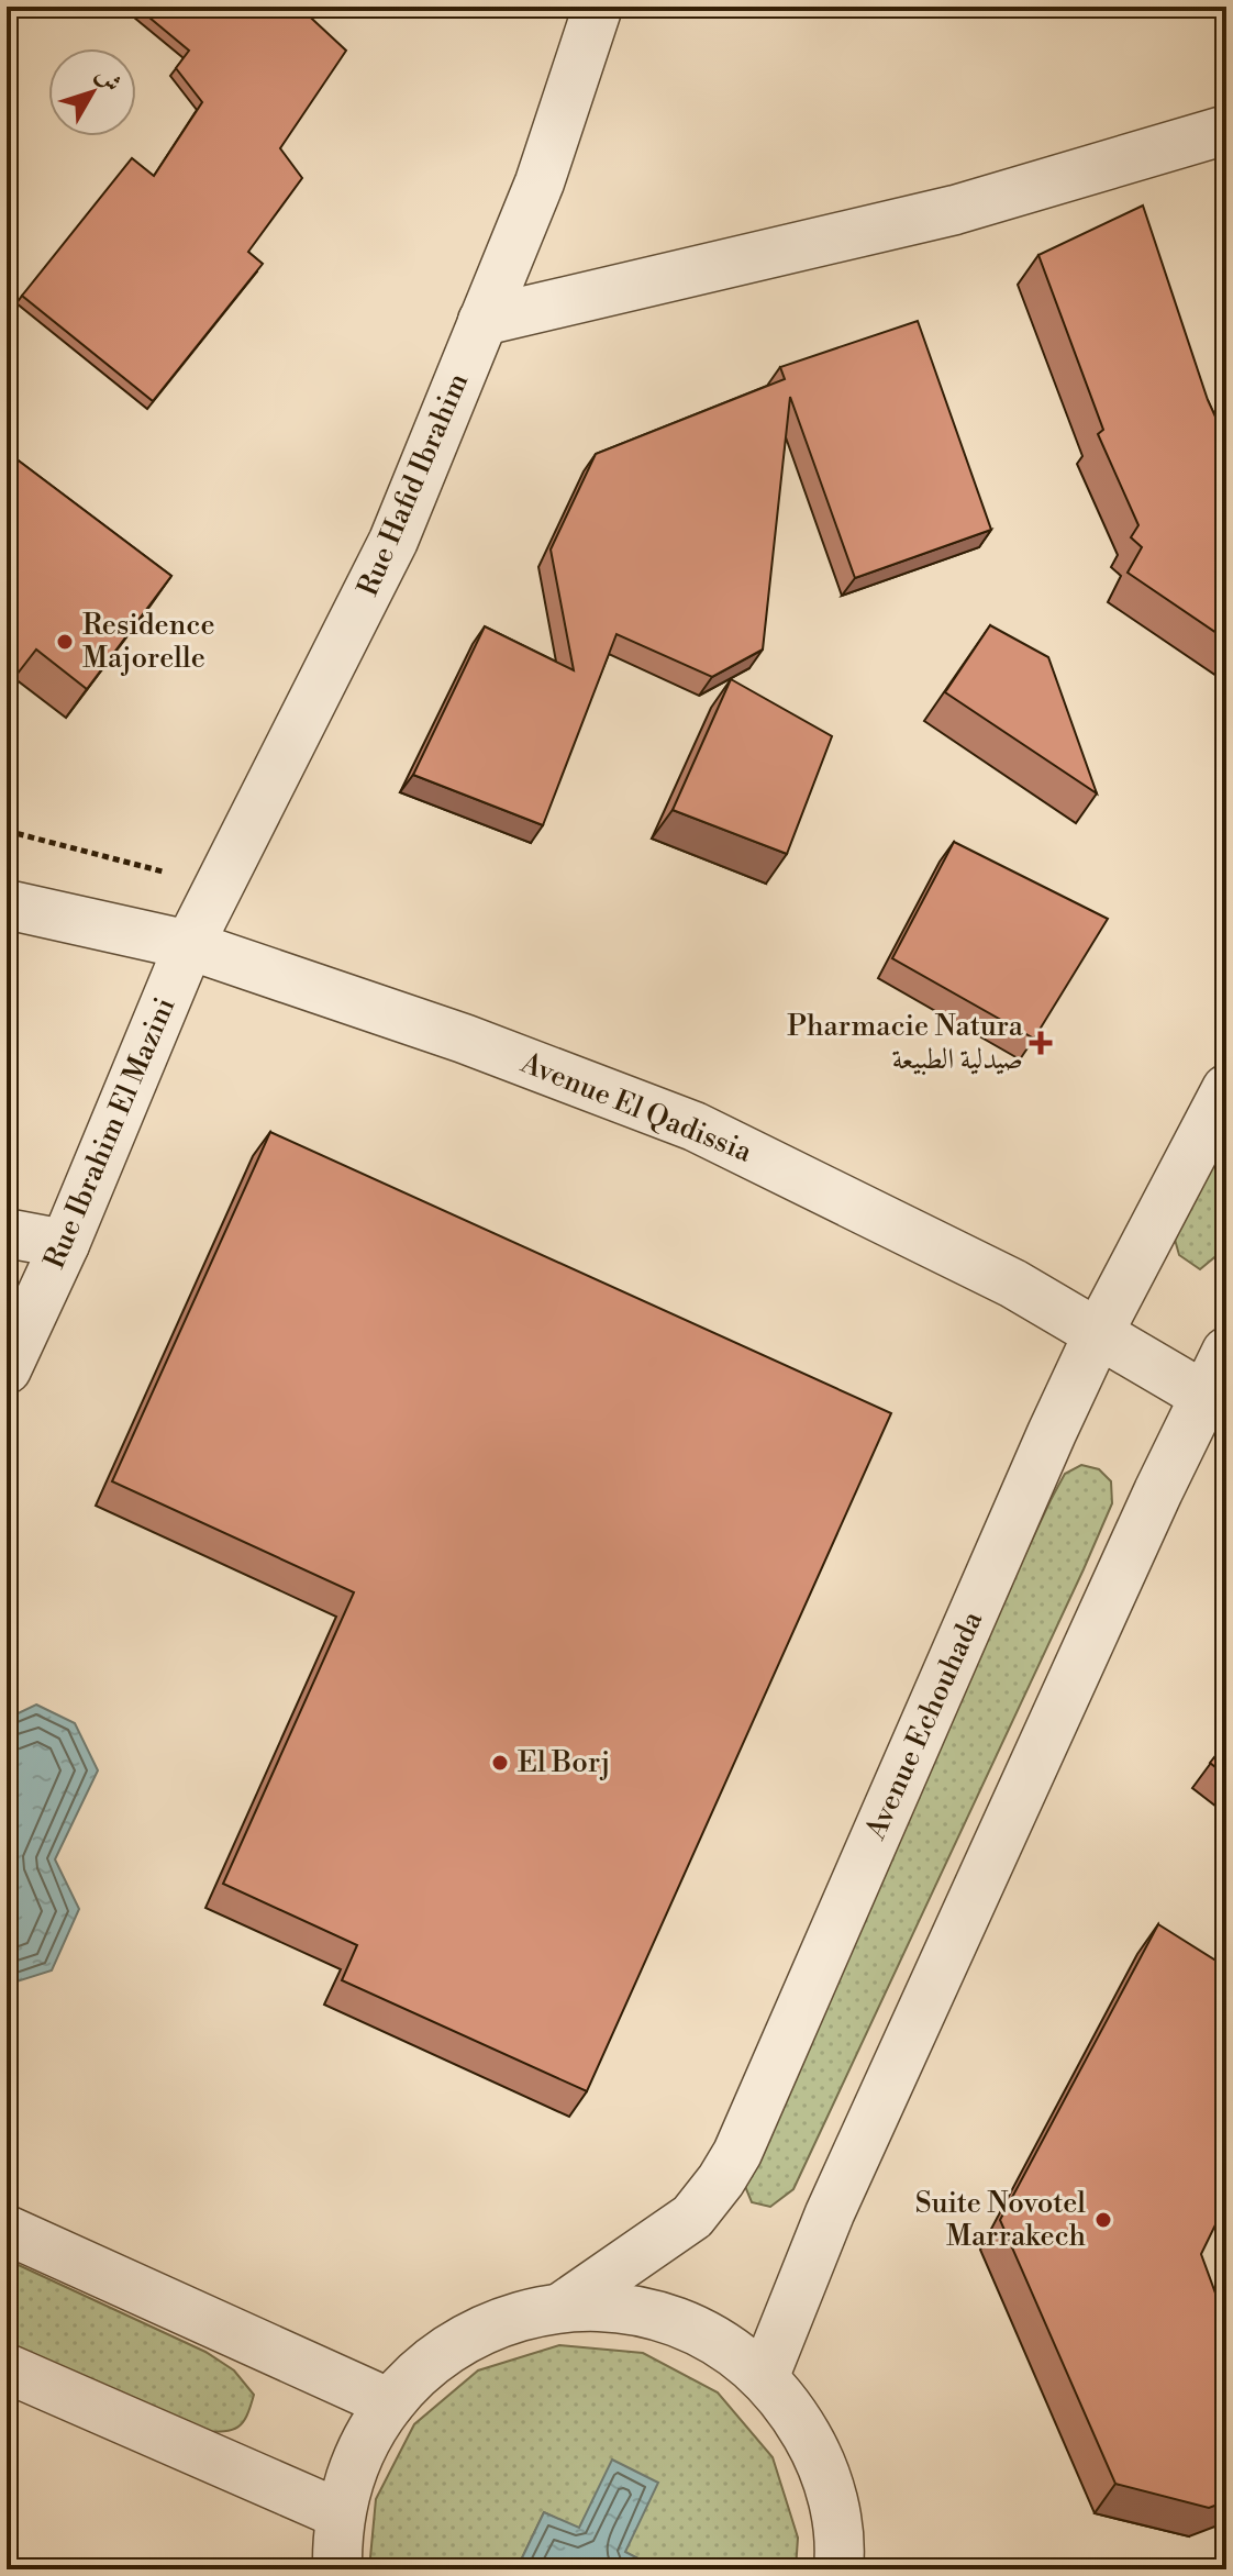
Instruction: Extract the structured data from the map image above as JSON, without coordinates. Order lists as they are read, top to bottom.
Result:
{
  "streets": {
    "street": [
      "Rue Hafid Ibrahim",
      "Avenue El Qadissia",
      "Rue Ibrahim El Mazini",
      "Avenue Echouhada"
    ]
  },
  "crossings": [
    ["Rue Hafid Ibrahim", "Avenue El Qadissia"],
    ["Rue Hafid Ibrahim", "Rue Ibrahim El Mazini"],
    ["Avenue El Qadissia", "Rue Ibrahim El Mazini"],
    ["Avenue El Qadissia", "Avenue Echouhada"]
  ],
  "places": {
    "other": ["Residence Majorelle", "El Borj", "Suite Novotel Marrakech"],
    "health": ["Pharmacie Natura صيدلية الطبيعة"]
  },
  "north": "top right"
}
